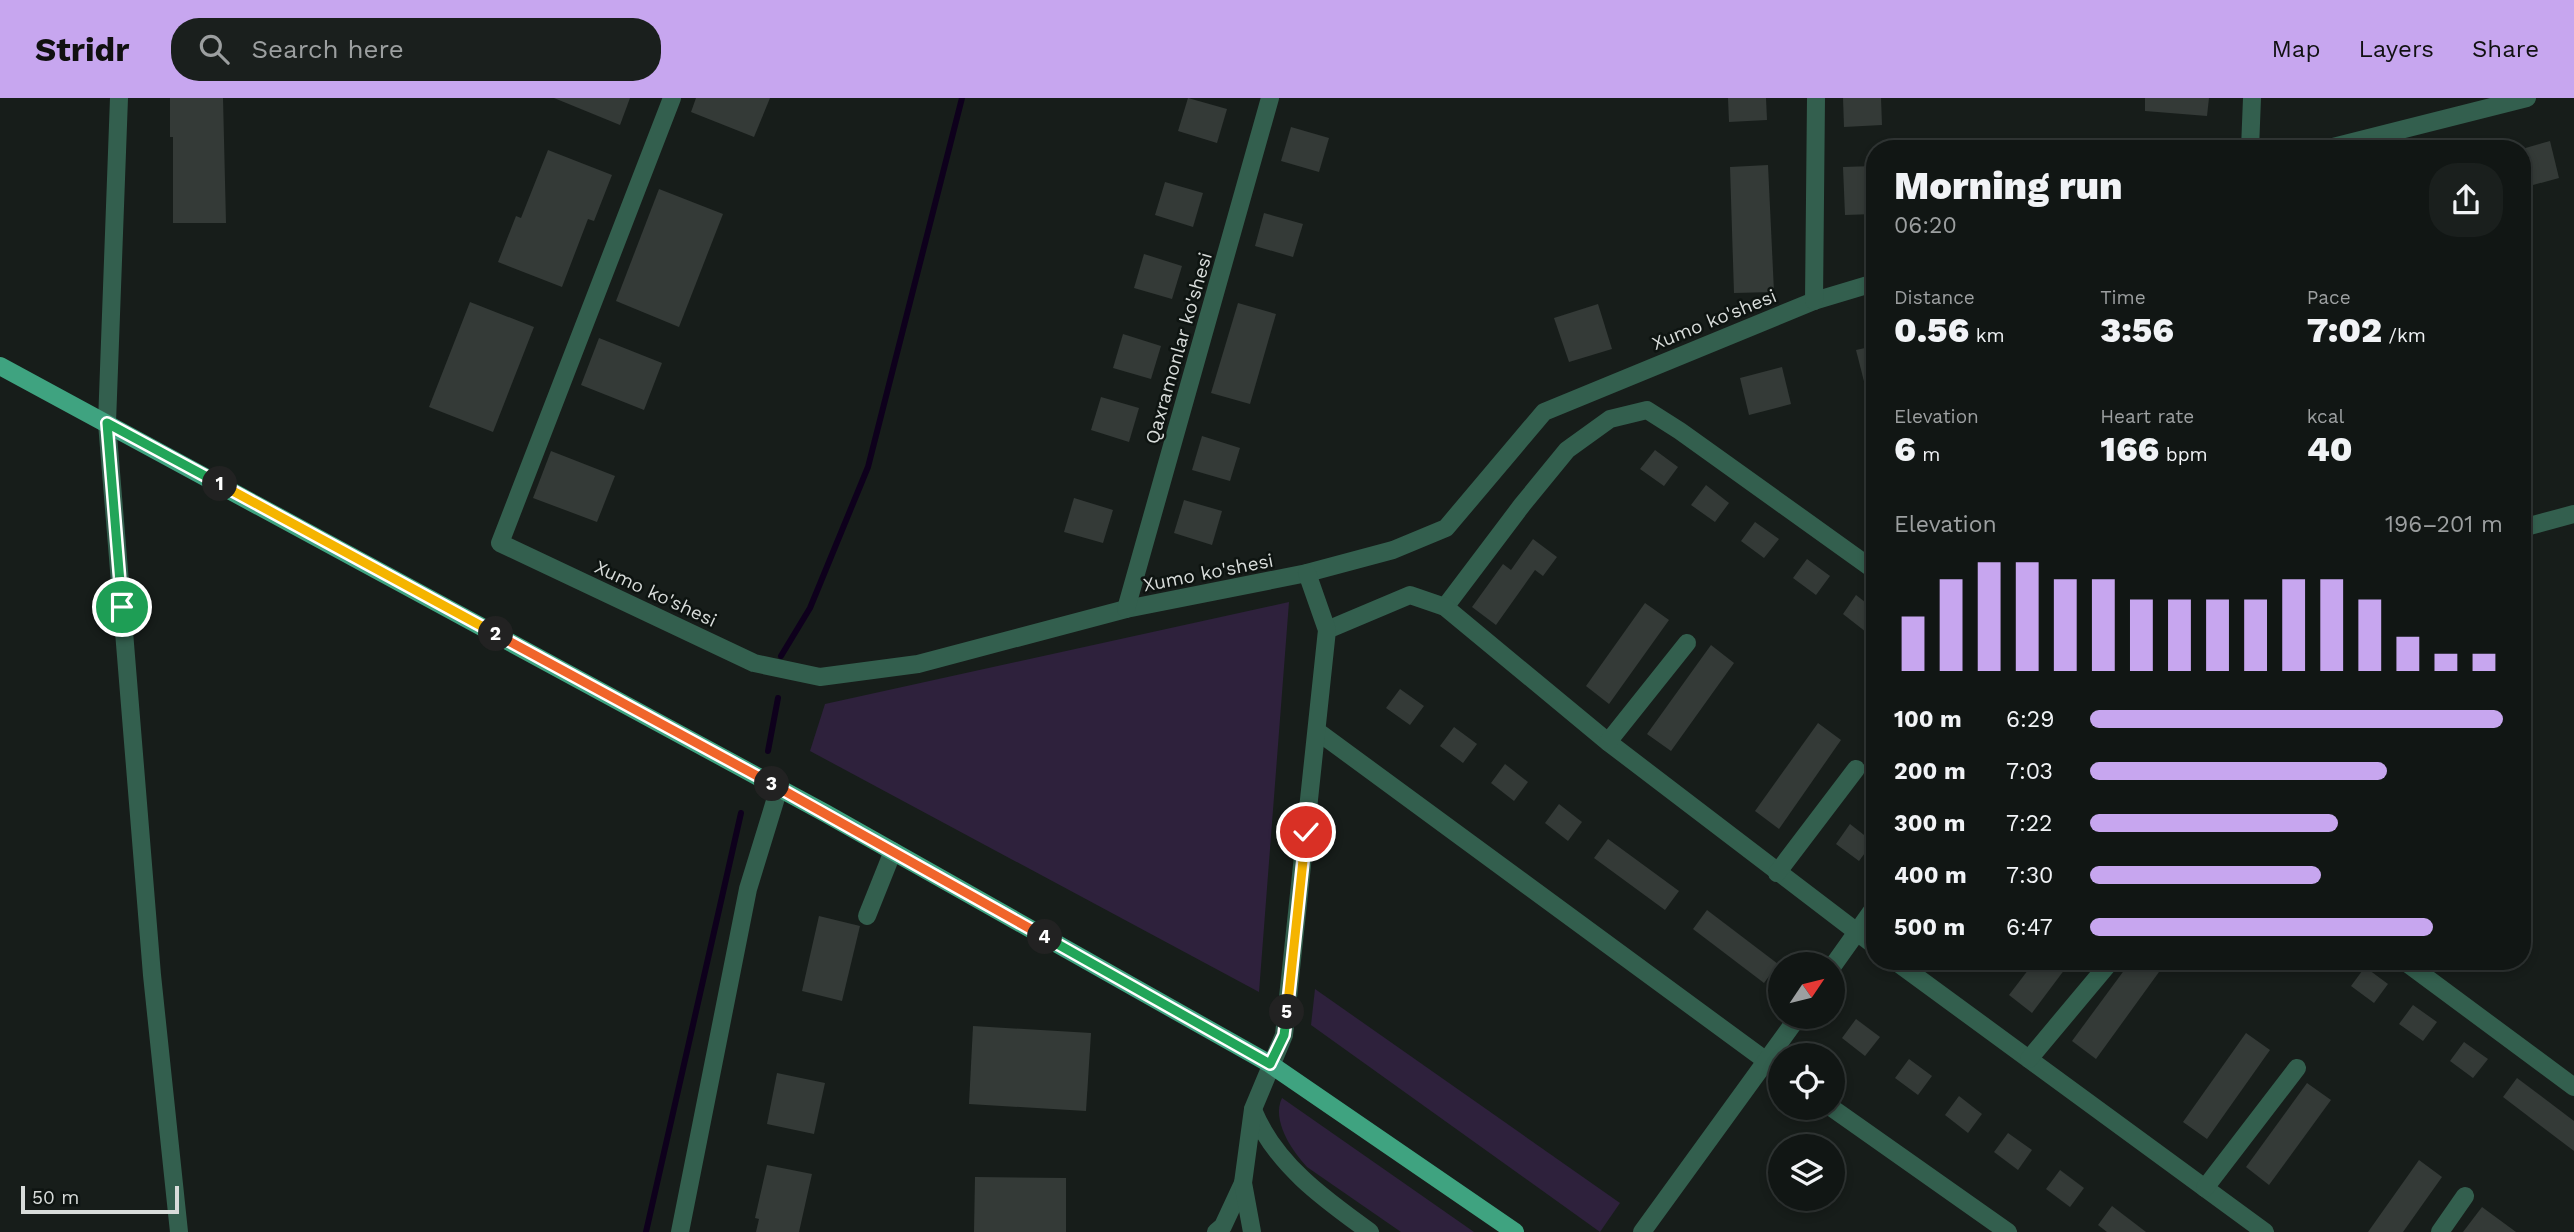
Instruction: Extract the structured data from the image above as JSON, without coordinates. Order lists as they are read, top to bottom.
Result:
{
  "streets": {
    "street": ["Xumo ko'shesi", "Qaxramonlar ko'shesi"]
  },
  "crossings": [
    ["Xumo ko'shesi", "Qaxramonlar ko'shesi"]
  ],
  "scale_bar": "50 m",
  "north": "top right",
  "page": {
    "header": "Stridr",
    "search": "Search here",
    "nav": ["Map", "Layers", "Share"],
    "heading": ["Morning run", "06:20"],
    "stats": [
      ["Distance", "0.56 km"],
      ["Time", "3:56"],
      ["Pace", "7:02 /km"],
      ["Elevation", "6 m"],
      ["Heart rate", "166 bpm"],
      ["kcal", "40"]
    ],
    "pins": [
      "1",
      "2",
      "3",
      "4",
      "5"
    ],
    "chart": ["Elevation", "196–201 m"],
    "list": [
      {
        "name": "100 m",
        "note": "6:29"
      },
      {
        "name": "200 m",
        "note": "7:03"
      },
      {
        "name": "300 m",
        "note": "7:22"
      },
      {
        "name": "400 m",
        "note": "7:30"
      },
      {
        "name": "500 m",
        "note": "6:47"
      }
    ],
    "scale": "50 m"
  }
}
